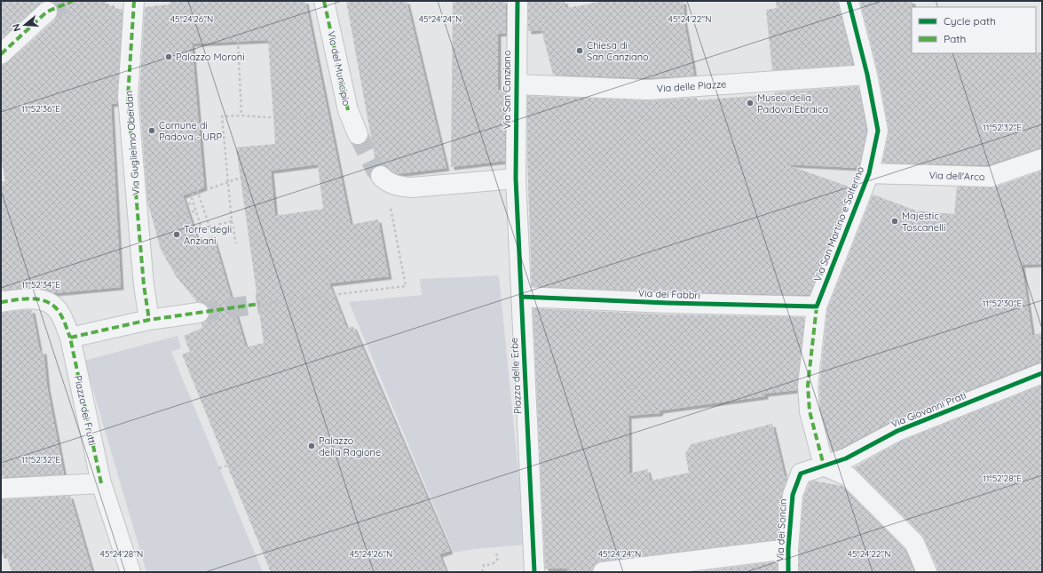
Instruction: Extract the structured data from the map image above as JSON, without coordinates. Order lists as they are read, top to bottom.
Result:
{
  "streets": {
    "street": [
      "Via del Municipio",
      "Via delle Piazze",
      "Via San Canziano",
      "Via Guglielmo Oberdan",
      "Via dell'Arco",
      "Via San Martino e Solferino",
      "Via dei Fabbri",
      "Piazza delle Erbe",
      "Via Giovanni Prati",
      "Piazza dei Frutti",
      "Via dei Soncin"
    ]
  },
  "crossings": [
    ["Via delle Piazze", "Via San Canziano"],
    ["Via delle Piazze", "Via San Martino e Solferino"],
    ["Via San Canziano", "Piazza delle Erbe"],
    ["Via dell'Arco", "Via San Martino e Solferino"],
    ["Via San Martino e Solferino", "Via dei Fabbri"],
    ["Via San Martino e Solferino", "Via Giovanni Prati"],
    ["Via San Martino e Solferino", "Via dei Soncin"],
    ["Via dei Fabbri", "Piazza delle Erbe"],
    ["Via Giovanni Prati", "Via dei Soncin"]
  ],
  "places": [
    "Chiesa di San Canziano",
    "Palazzo Moroni",
    "Museo della Padova Ebraica",
    "Comune di Padova - URP",
    "Majestic Toscanelli",
    "Torre degli Anziani",
    "Palazzo della Ragione"
  ],
  "legend": ["Cycle path", "Path"],
  "north": "left",
  "coordinates": [
    "45°24'26\"N",
    "45°24'24\"N",
    "45°24'22\"N",
    "11°52'36\"E",
    "11°52'32\"E",
    "11°52'34\"E",
    "11°52'30\"E",
    "11°52'28\"E",
    "45°24'28\"N"
  ]
}
